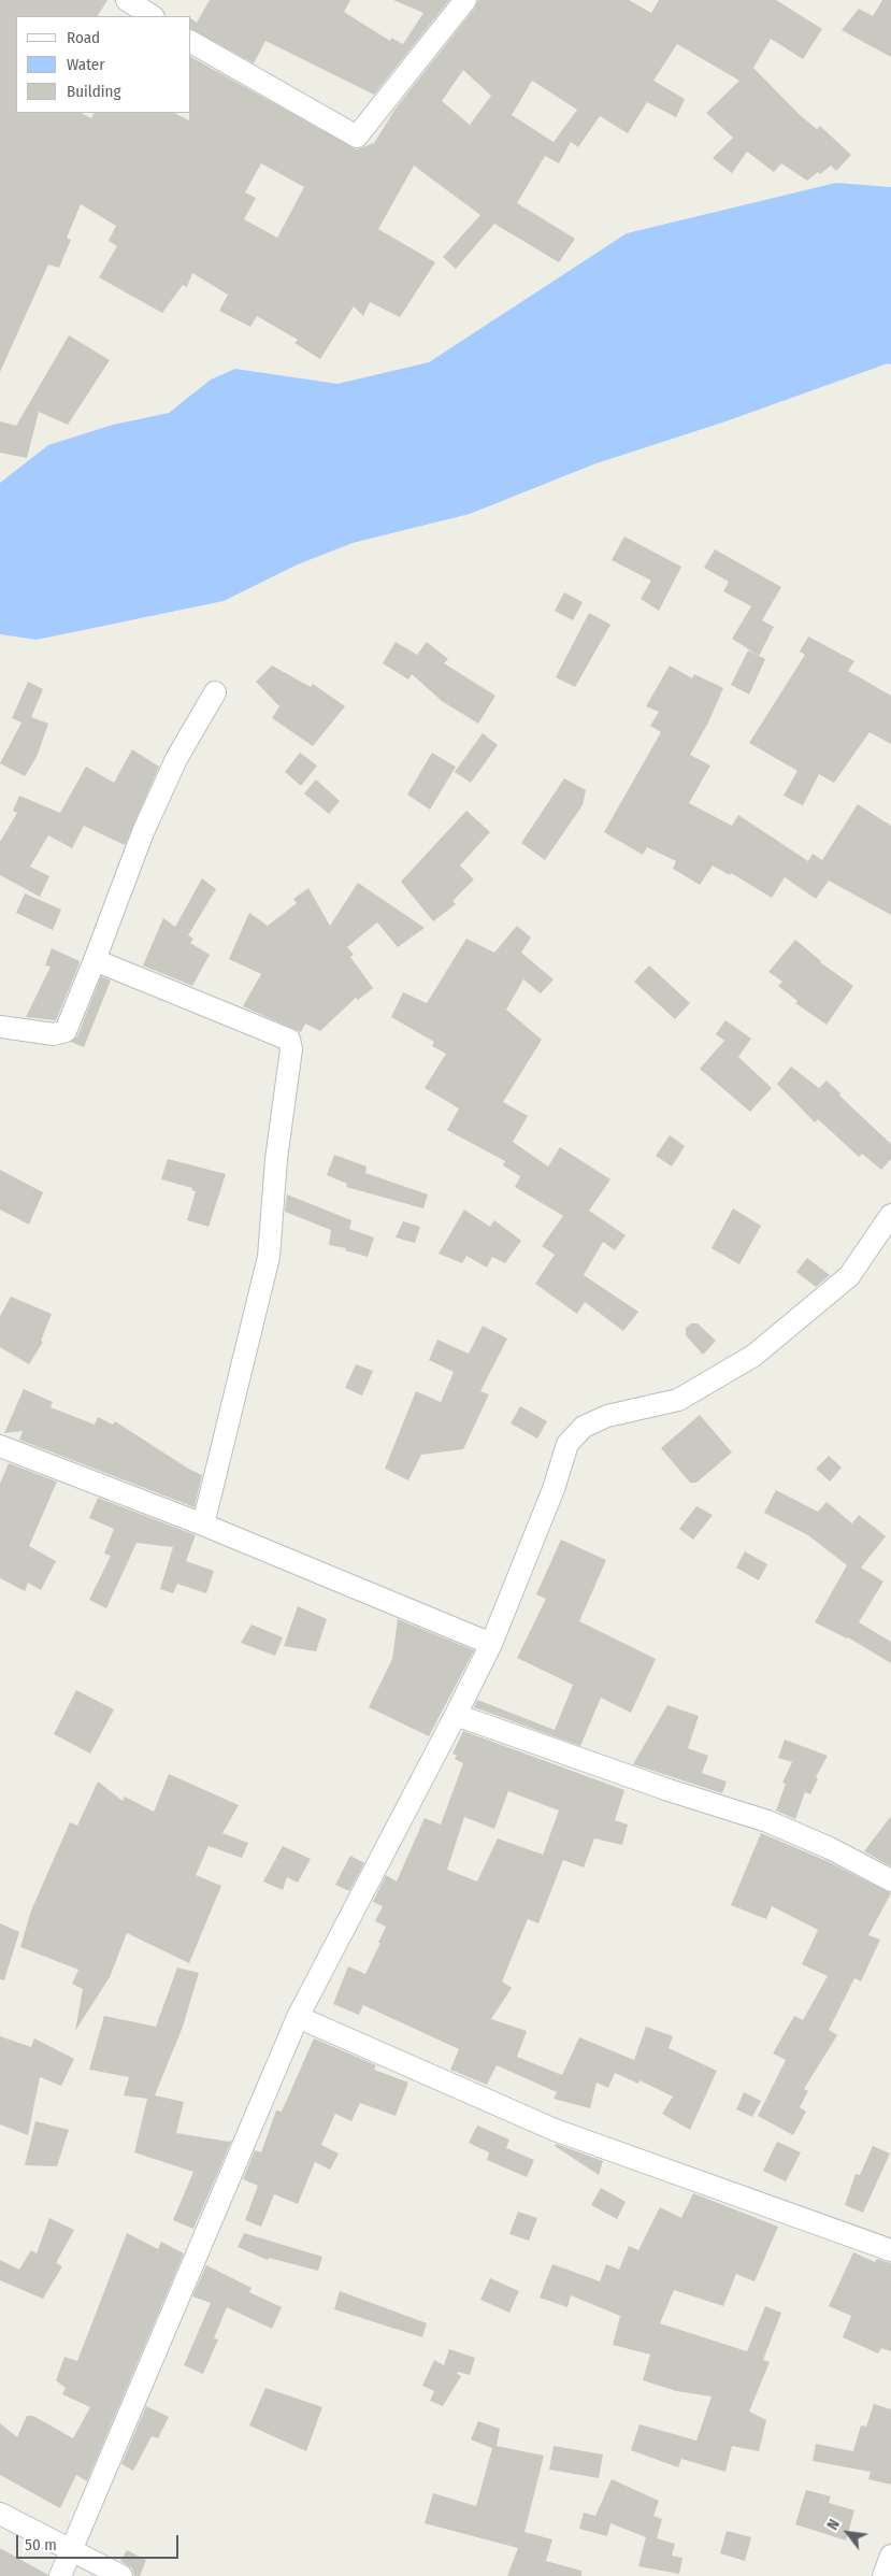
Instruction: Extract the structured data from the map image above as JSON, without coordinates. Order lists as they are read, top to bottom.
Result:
{
  "legend": ["Road", "Water", "Building"],
  "scale_bar": "50 m",
  "north": "top left"
}
